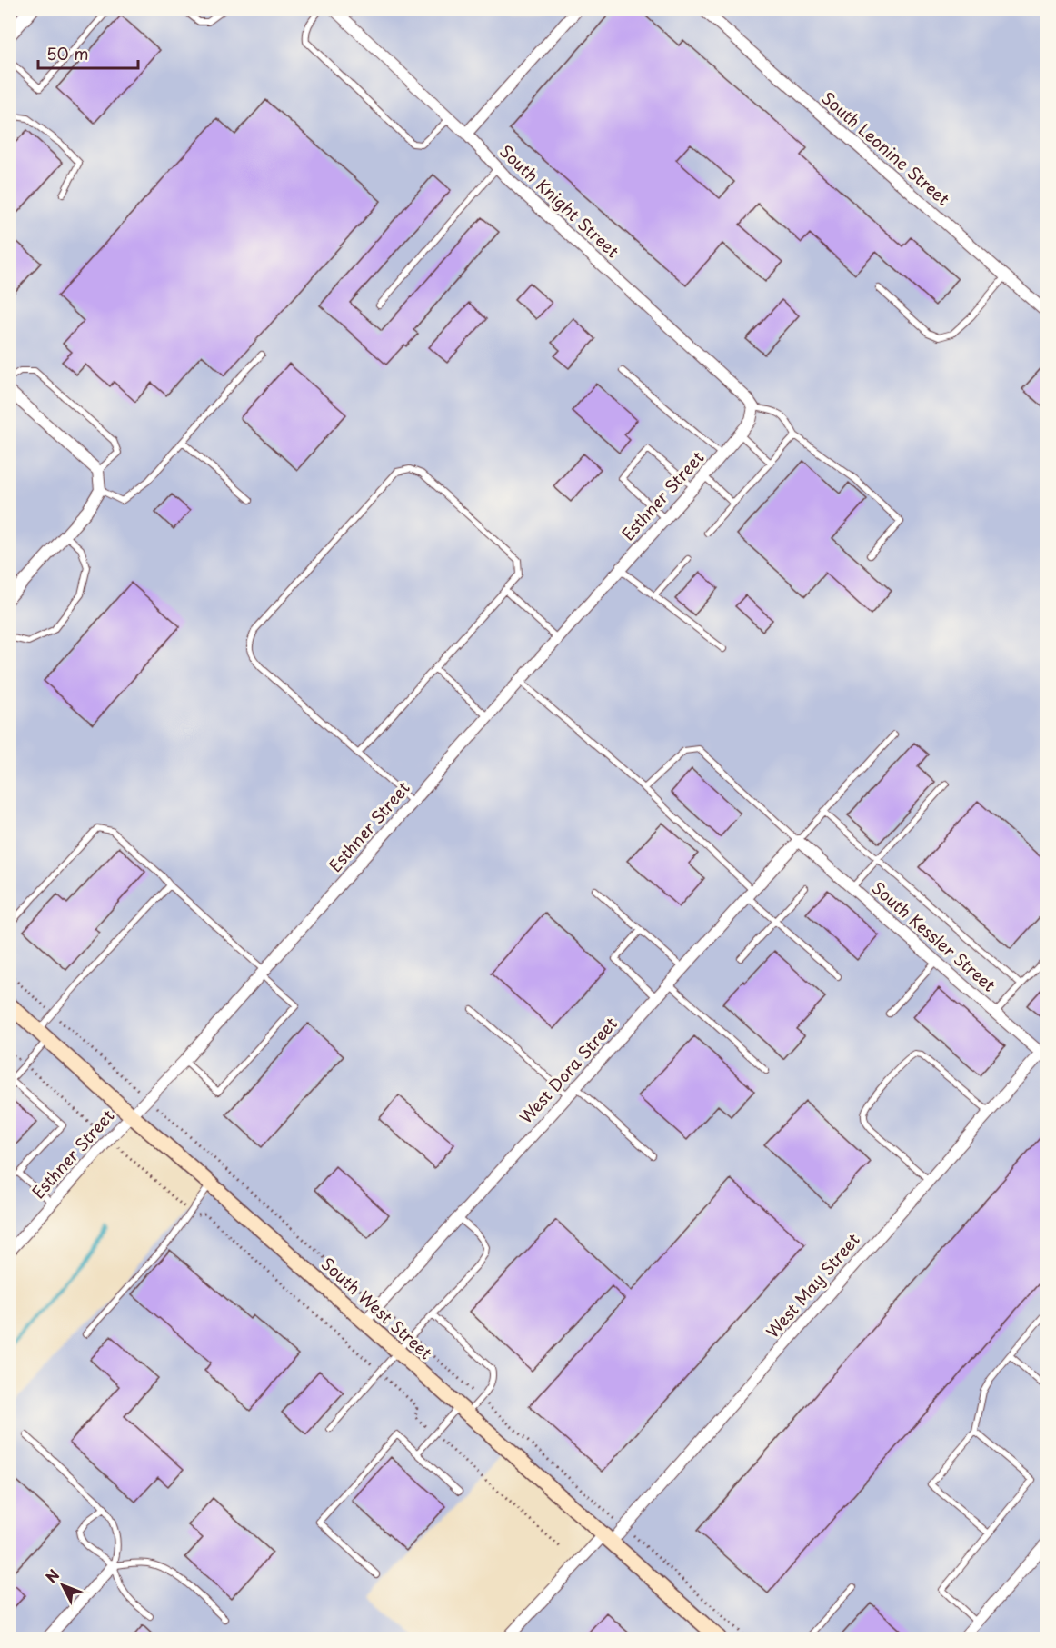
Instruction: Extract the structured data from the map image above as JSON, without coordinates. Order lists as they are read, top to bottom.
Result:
{
  "streets": {
    "main road": ["South West Street"],
    "street": [
      "South Leonine Street",
      "South Knight Street",
      "Esthner Street",
      "South Kessler Street",
      "West Dora Street",
      "West May Street"
    ]
  },
  "crossings": [
    ["South Knight Street", "Esthner Street"],
    ["Esthner Street", "South West Street"],
    ["South Kessler Street", "West Dora Street"],
    ["South Kessler Street", "West May Street"],
    ["West Dora Street", "South West Street"],
    ["West May Street", "South West Street"]
  ],
  "scale_bar": "50 m",
  "north": "top left"
}
